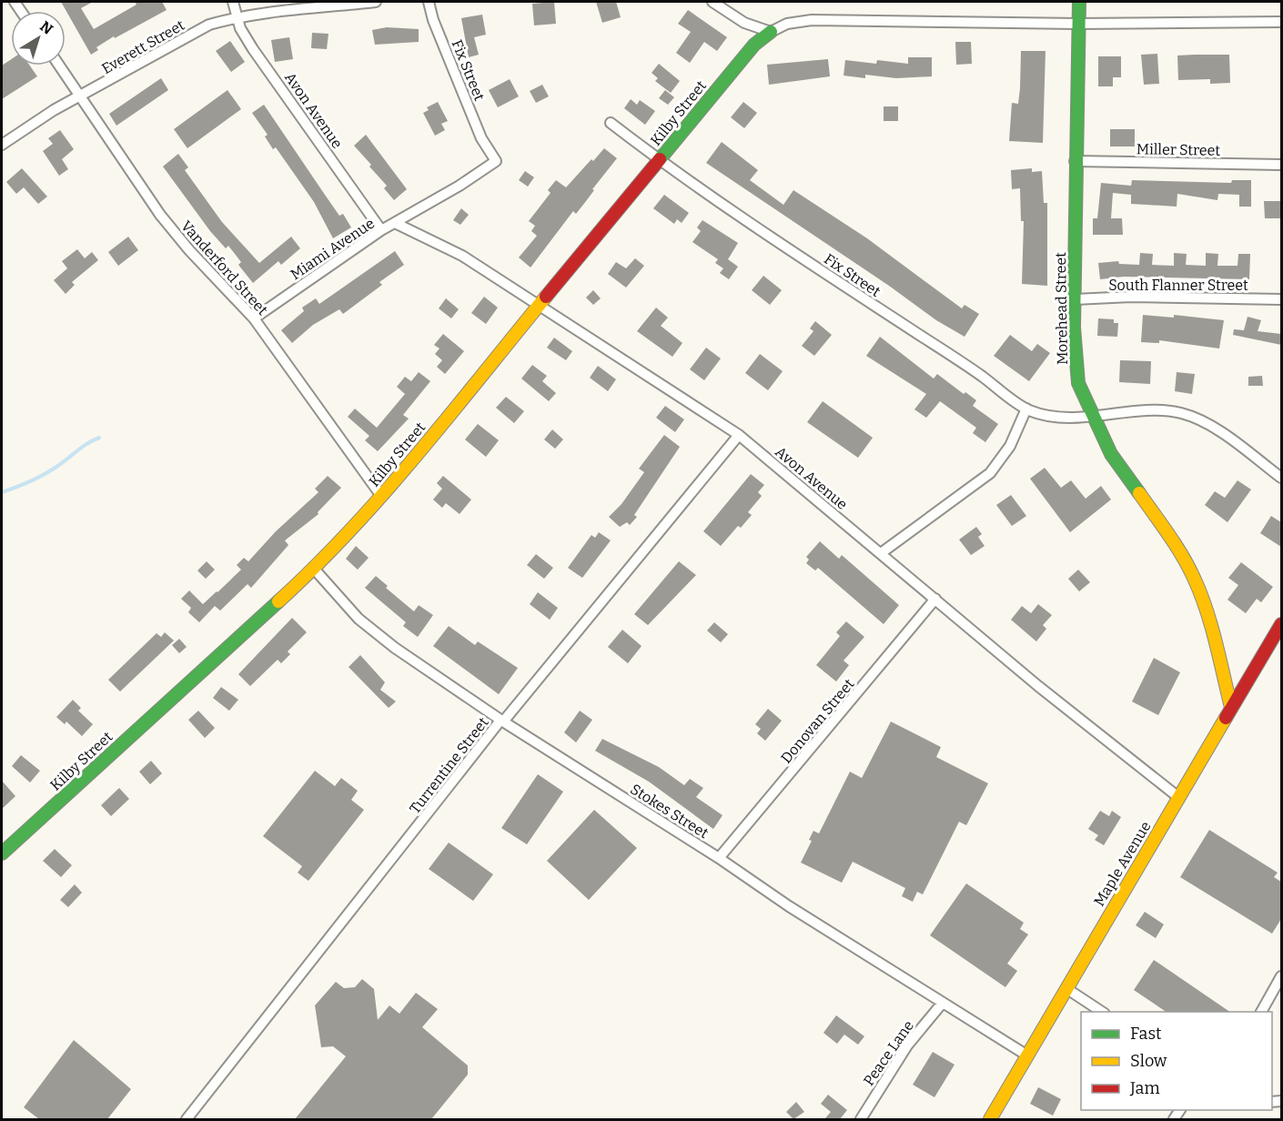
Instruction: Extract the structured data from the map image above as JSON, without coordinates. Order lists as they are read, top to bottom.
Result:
{
  "streets": {
    "street": [
      "Everett Street",
      "Fix Street",
      "Avon Avenue",
      "Kilby Street",
      "Miller Street",
      "Miami Avenue",
      "Vanderford Street",
      "South Flanner Street",
      "Morehead Street",
      "Donovan Street",
      "Turrentine Street",
      "Stokes Street",
      "Maple Avenue",
      "Peace Lane"
    ]
  },
  "crossings": [
    ["Everett Street", "Avon Avenue"],
    ["Everett Street", "Vanderford Street"],
    ["Fix Street", "Kilby Street"],
    ["Fix Street", "Miami Avenue"],
    ["Fix Street", "Morehead Street"],
    ["Avon Avenue", "Kilby Street"],
    ["Avon Avenue", "Miami Avenue"],
    ["Avon Avenue", "Donovan Street"],
    ["Avon Avenue", "Turrentine Street"],
    ["Avon Avenue", "Maple Avenue"],
    ["Kilby Street", "Vanderford Street"],
    ["Kilby Street", "Stokes Street"],
    ["Miller Street", "Morehead Street"],
    ["Miami Avenue", "Vanderford Street"],
    ["South Flanner Street", "Morehead Street"],
    ["Morehead Street", "Maple Avenue"],
    ["Donovan Street", "Stokes Street"],
    ["Turrentine Street", "Stokes Street"],
    ["Stokes Street", "Maple Avenue"],
    ["Stokes Street", "Peace Lane"]
  ],
  "legend": ["Fast", "Slow", "Jam"],
  "north": "top right"
}
